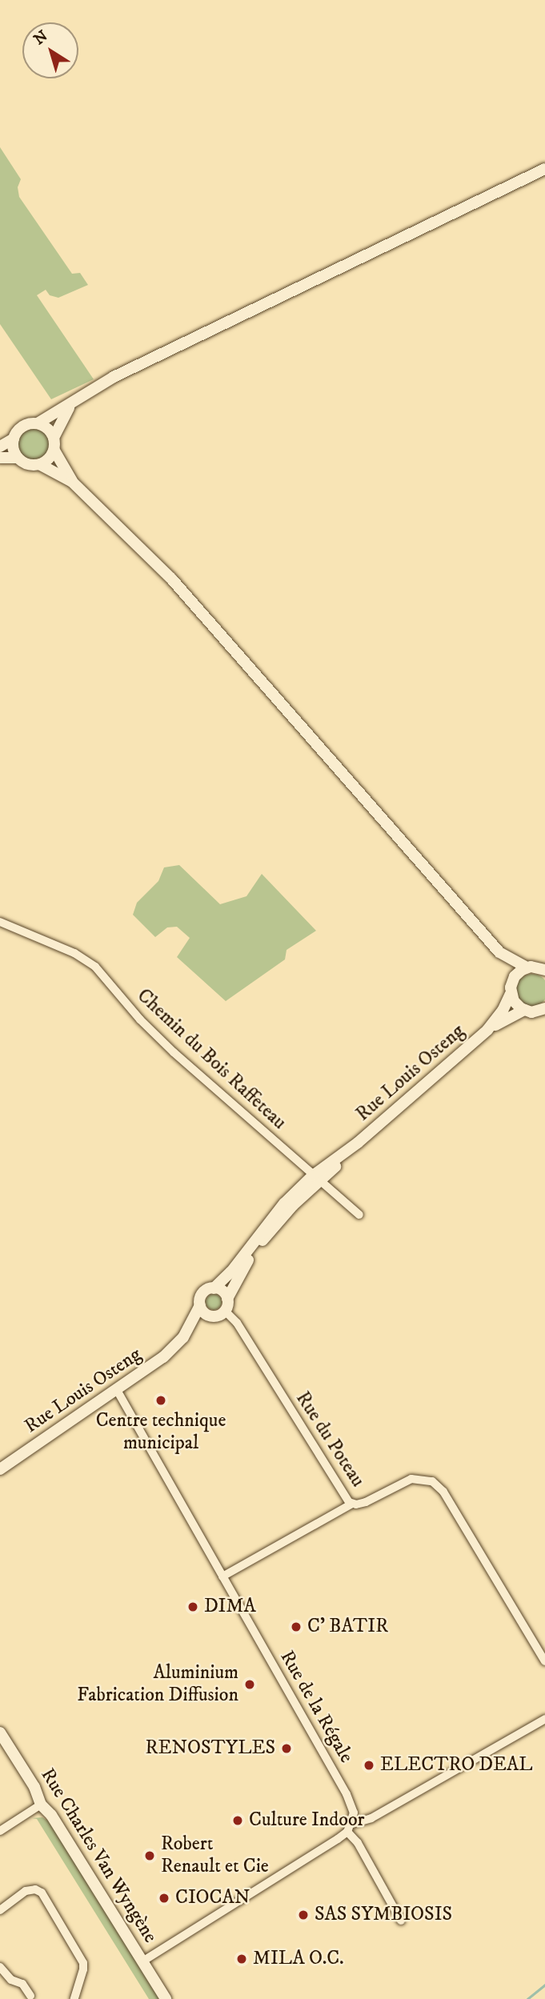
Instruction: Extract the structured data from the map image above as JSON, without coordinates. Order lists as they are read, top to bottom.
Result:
{
  "streets": {
    "street": [
      "Chemin du Bois Raffeteau",
      "Rue Louis Osteng",
      "Rue du Poteau",
      "Rue de la Régale",
      "Rue Charles Van Wyngène"
    ]
  },
  "crossings": [
    ["Chemin du Bois Raffeteau", "Rue Louis Osteng"],
    ["Rue Louis Osteng", "Rue du Poteau"],
    ["Rue Louis Osteng", "Rue de la Régale"]
  ],
  "places": [
    "Centre technique municipal",
    "DIMA",
    "C' BATIR",
    "Aluminium Fabrication Diffusion",
    "RENOSTYLES",
    "ELECTRO DEAL",
    "Culture Indoor",
    "Robert Renault et Cie",
    "CIOCAN",
    "SAS SYMBIOSIS",
    "MILA O.C."
  ],
  "north": "top left"
}
